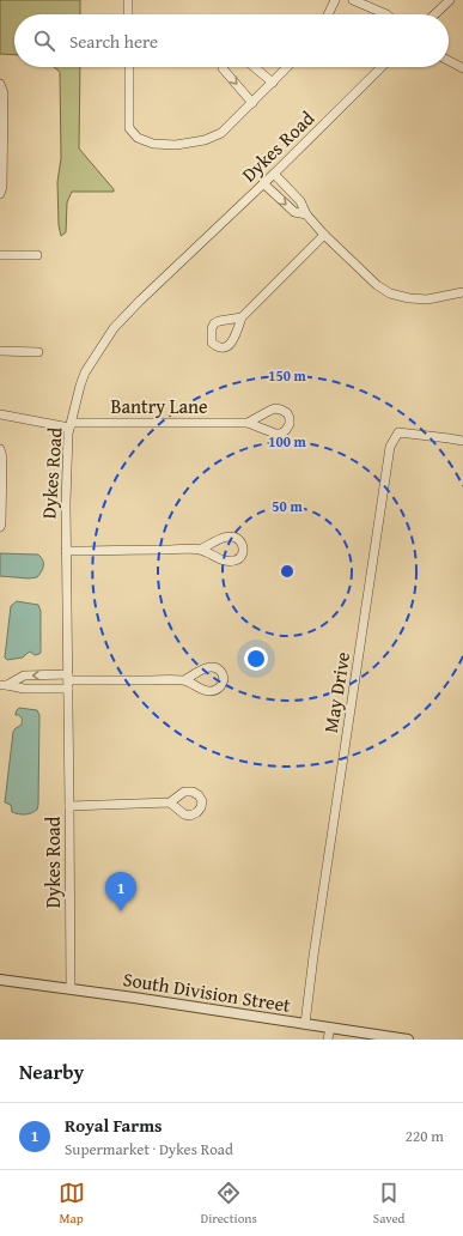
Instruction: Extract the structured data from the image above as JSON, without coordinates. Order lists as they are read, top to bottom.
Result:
{
  "streets": {
    "street": [
      "Dykes Road",
      "Bantry Lane",
      "May Drive",
      "South Division Street"
    ]
  },
  "crossings": [
    ["Dykes Road", "Bantry Lane"],
    ["Dykes Road", "South Division Street"],
    ["May Drive", "South Division Street"]
  ],
  "page": {
    "search": "Search here",
    "pins": "1",
    "heading": "Nearby",
    "list": [
      {
        "mark": "1",
        "name": "Royal Farms",
        "note": "Supermarket · Dykes Road",
        "value": "220 m"
      }
    ],
    "nav": ["Map", "Directions", "Saved"]
  },
  "rings": ["150 m", "100 m", "50 m"]
}
